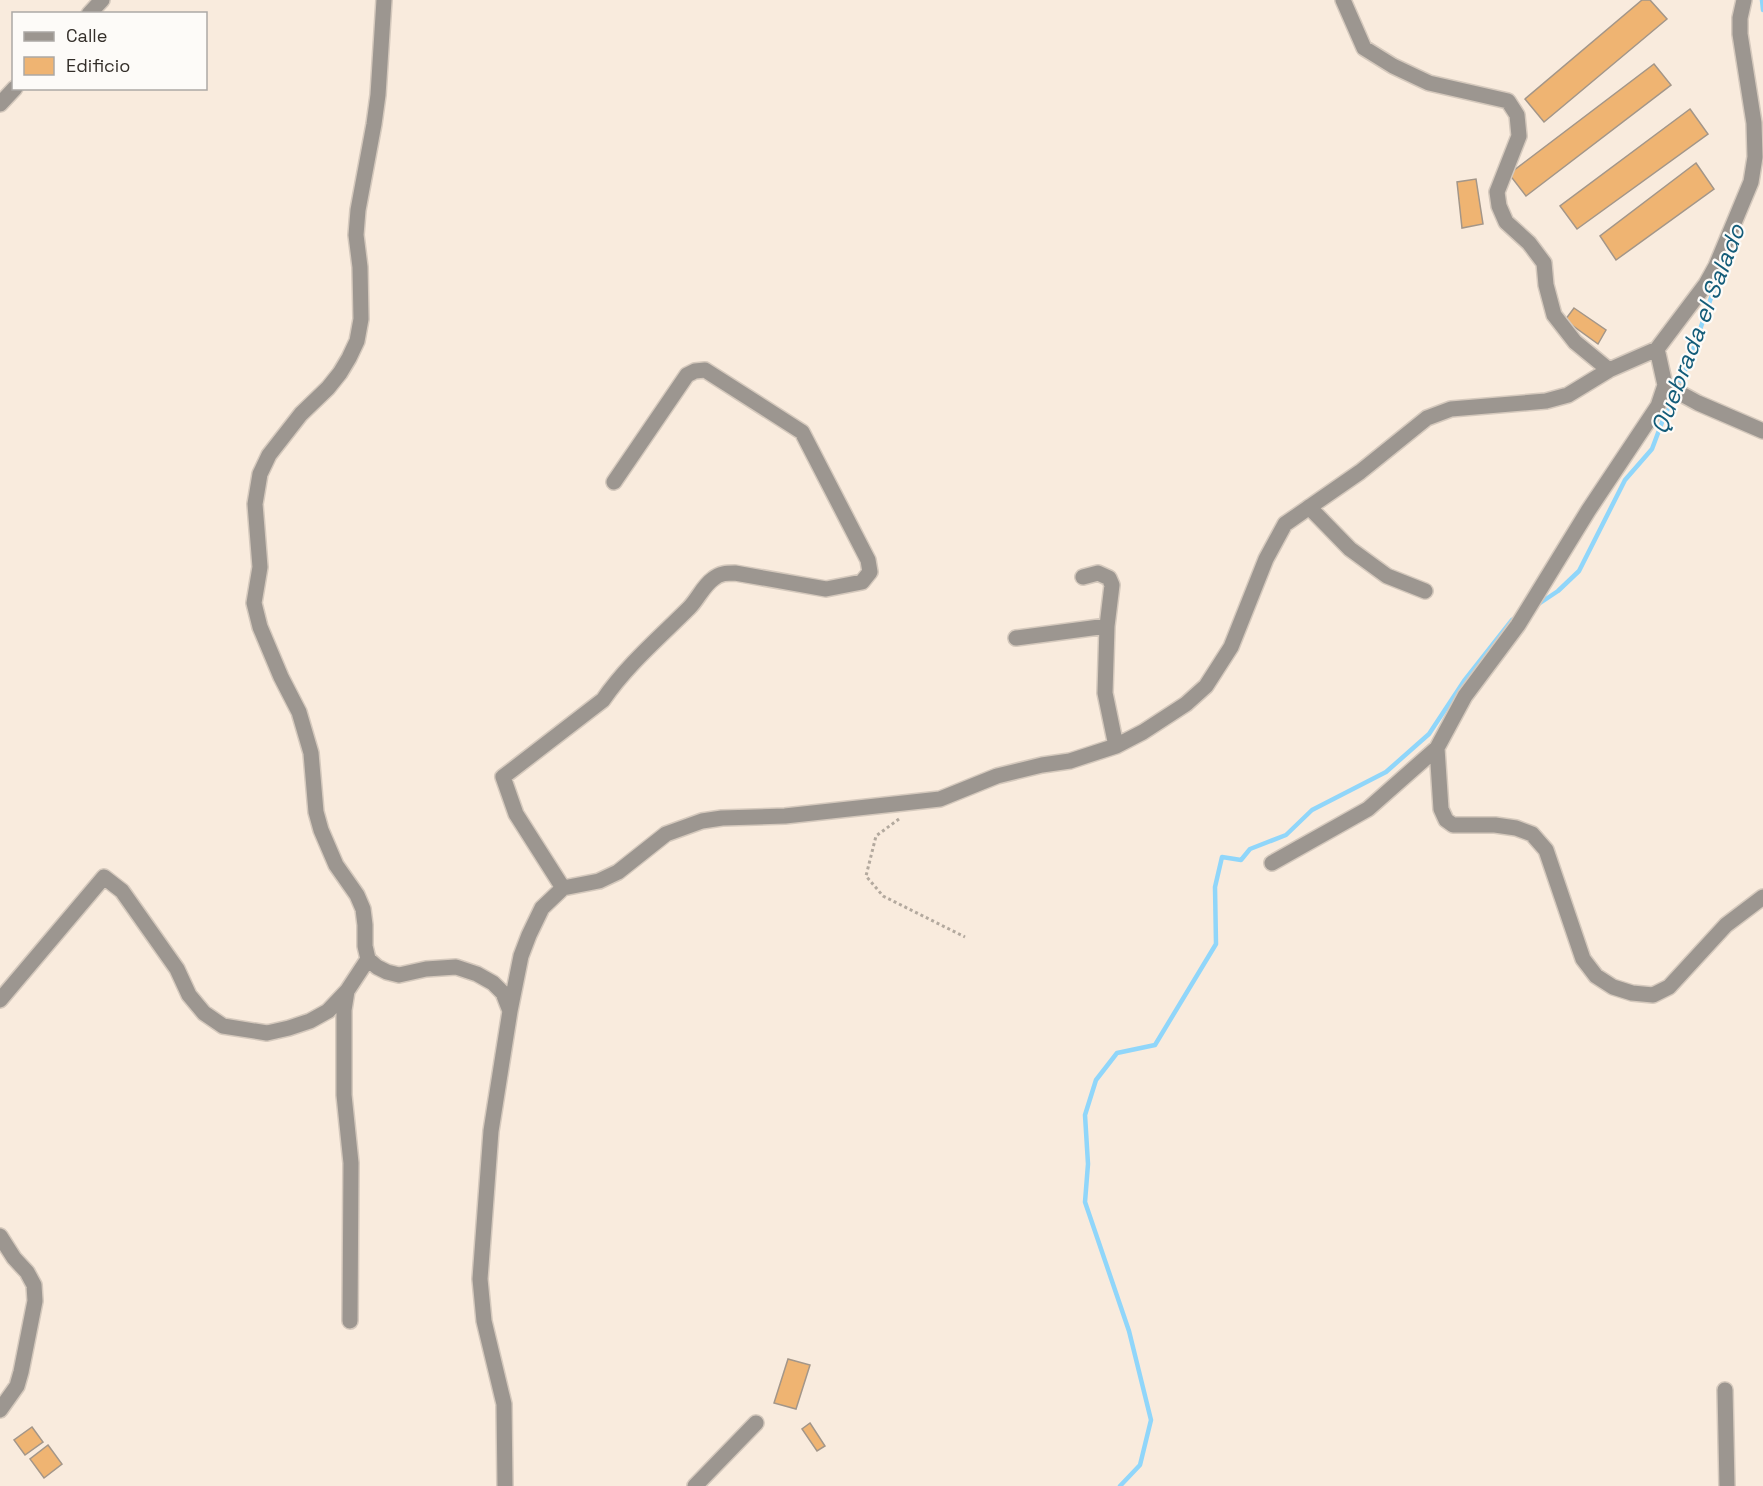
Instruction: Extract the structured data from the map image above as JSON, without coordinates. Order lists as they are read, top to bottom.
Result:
{
  "water": ["Quebrada el Salado"],
  "legend": ["Calle", "Edificio"]
}
